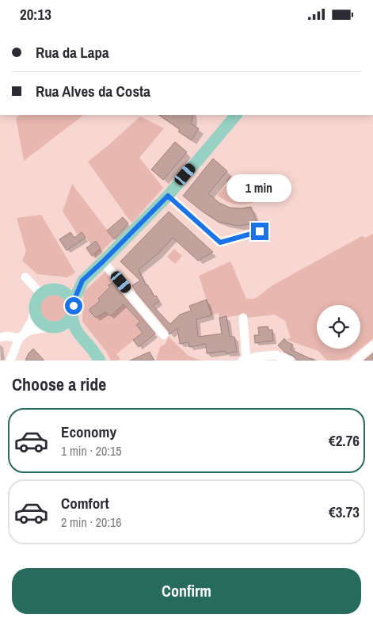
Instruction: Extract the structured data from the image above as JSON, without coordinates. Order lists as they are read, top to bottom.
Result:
{
  "page": {
    "status": "20:13",
    "banner": ["Rua da Lapa", "Rua Alves da Costa"],
    "bubble": "1 min",
    "heading": "Choose a ride",
    "list": [
      {
        "name": "Economy",
        "note": "1 min · 20:15",
        "value": "€2.76"
      },
      {
        "name": "Comfort",
        "note": "2 min · 20:16",
        "value": "€3.73"
      }
    ],
    "buttons": "Confirm"
  }
}
